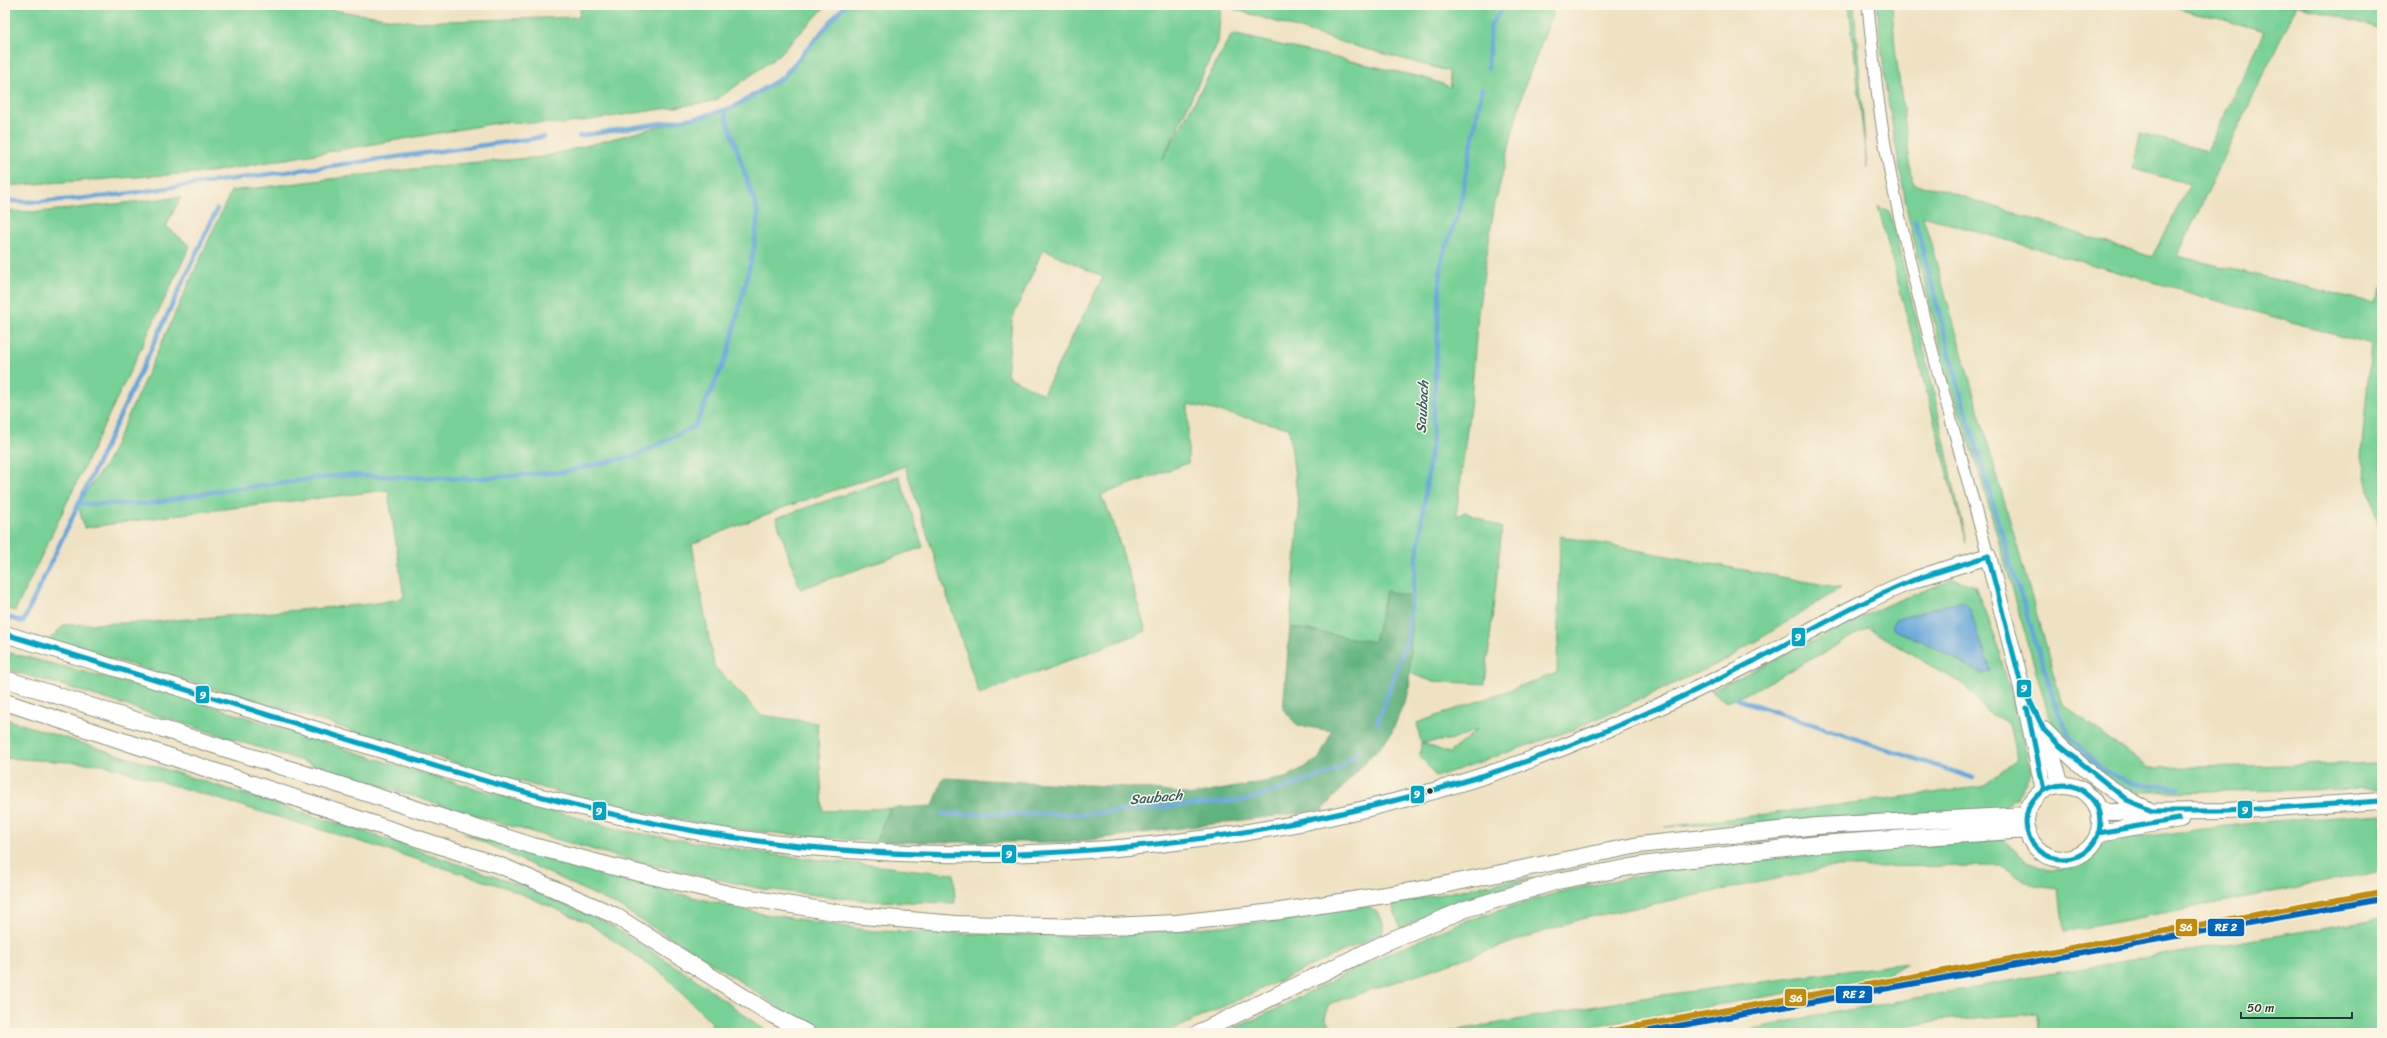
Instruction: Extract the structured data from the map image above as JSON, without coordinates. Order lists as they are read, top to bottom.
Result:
{
  "water": ["Saubach"],
  "lines": ["transit line 9", "transit line S6"],
  "scale_bar": "50 m"
}
